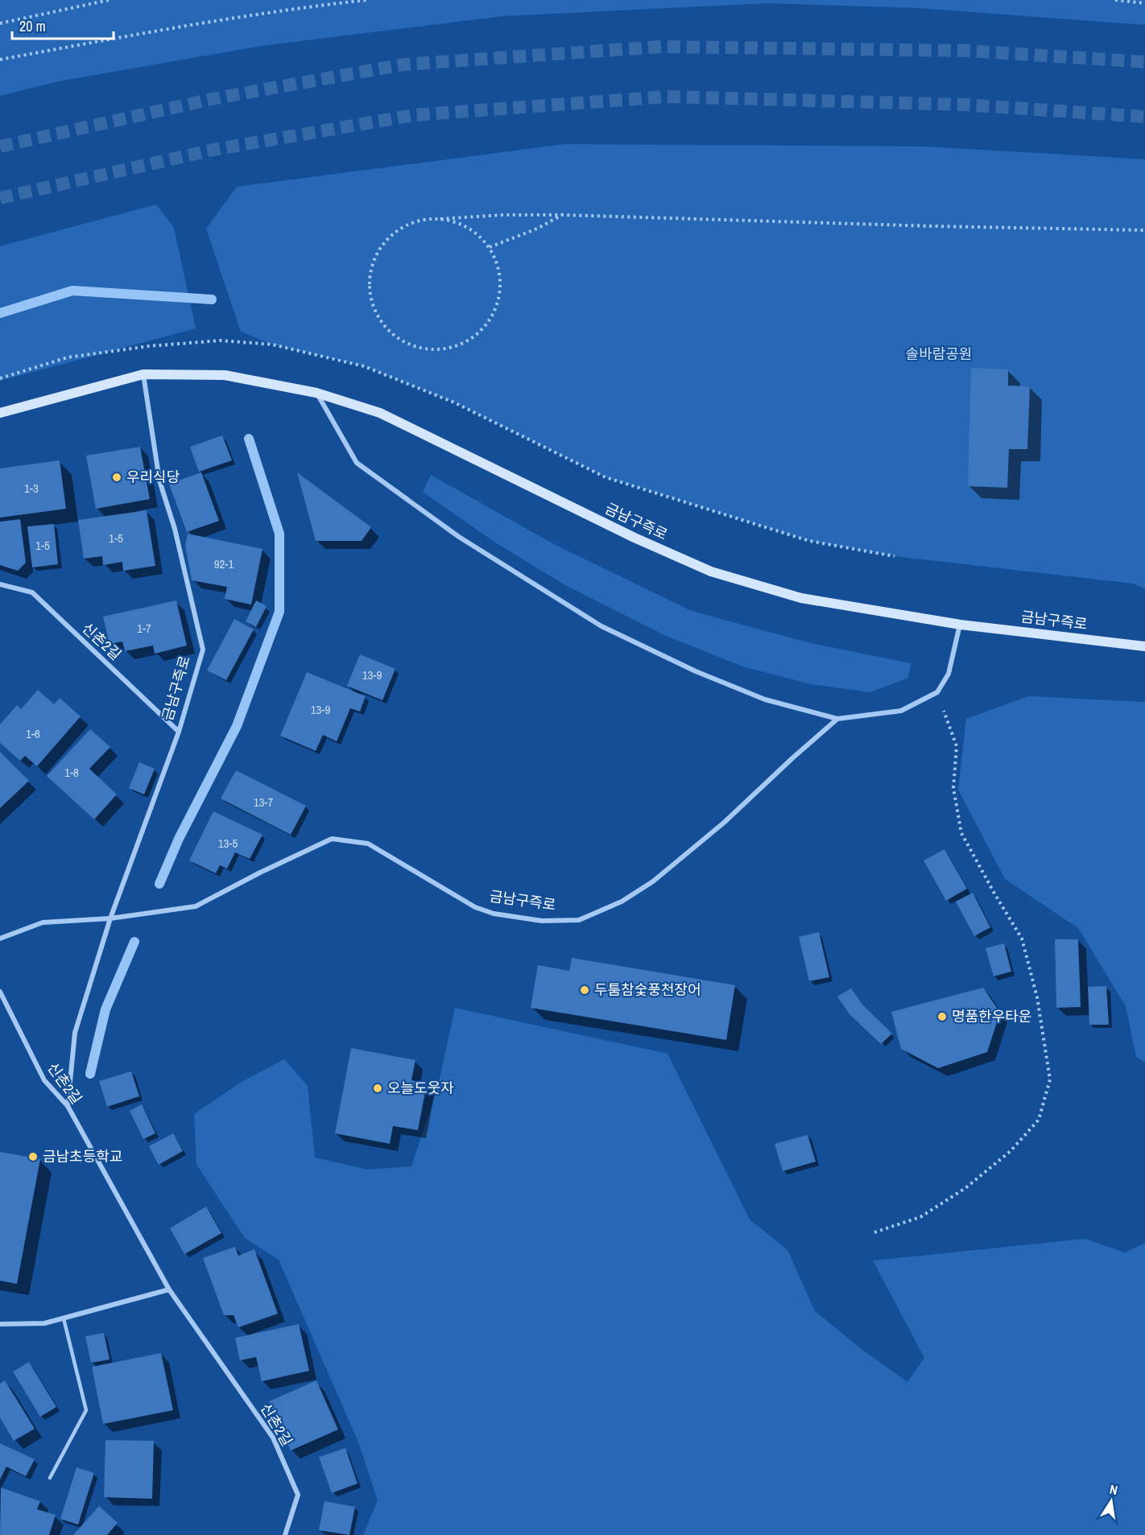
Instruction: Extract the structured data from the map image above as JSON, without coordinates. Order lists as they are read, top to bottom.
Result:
{
  "streets": {
    "main road": ["금남구즉로"],
    "street": ["신촌2길"]
  },
  "crossings": [
    ["금남구즉로", "신촌2길"]
  ],
  "parks": ["솔바람공원"],
  "places": [
    "우리식당",
    "두툼참숯풍천장어",
    "명품한우타운",
    "오늘도웃자",
    "금남초등학교"
  ],
  "house_numbers": [
    "1-3",
    "1-5",
    "1-5",
    "92-1",
    "1-7",
    "13-9",
    "13-9",
    "1-6",
    "1-8",
    "13-7",
    "13-5"
  ],
  "scale_bar": "20 m",
  "north": "top"
}
